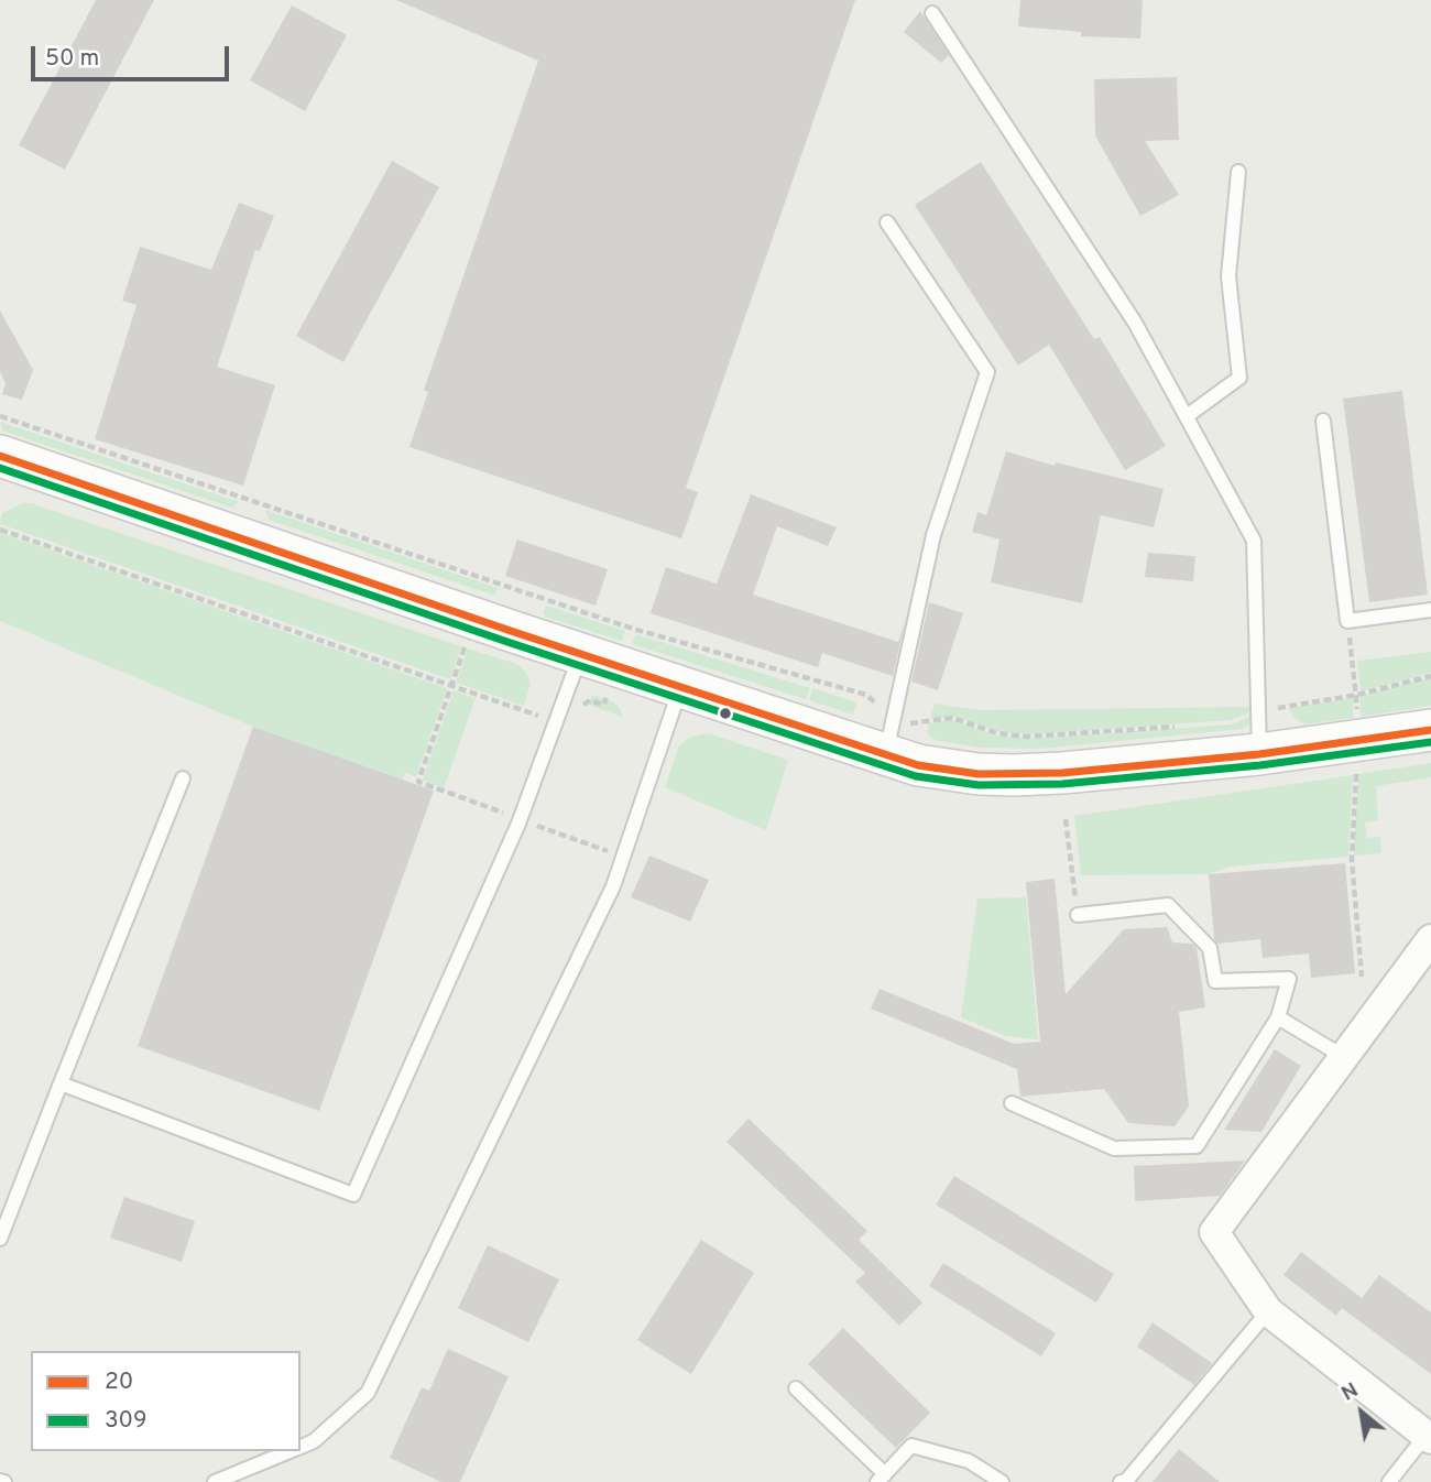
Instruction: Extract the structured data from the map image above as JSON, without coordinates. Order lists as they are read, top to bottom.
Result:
{
  "lines": ["transit line 20", "transit line 309"],
  "legend": ["20", "309"],
  "scale_bar": "50 m",
  "north": "top left"
}
